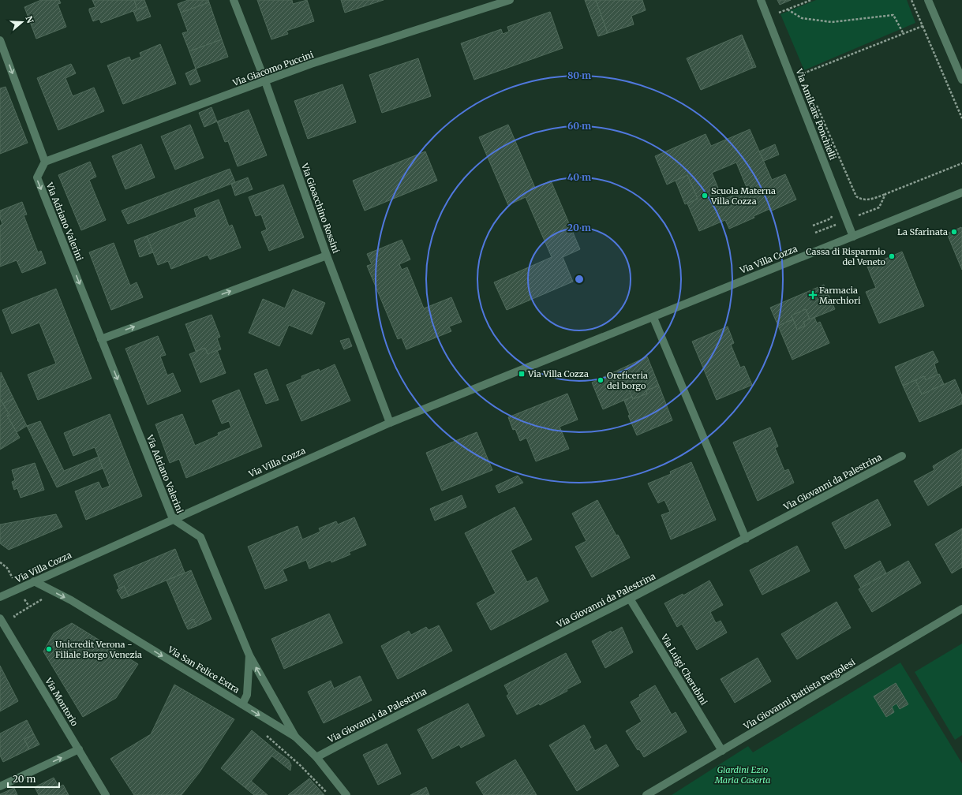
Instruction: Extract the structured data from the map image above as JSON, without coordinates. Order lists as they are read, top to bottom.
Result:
{
  "streets": {
    "street": [
      "Via Giacomo Puccini",
      "Via Amilcare Ponchielli",
      "Via Gioacchino Rossini",
      "Via Adriano Valerini",
      "Via Villa Cozza",
      "Via Giovanni da Palestrina",
      "Via San Felice Extra",
      "Via Luigi Cherubini",
      "Via Giovanni Battista Pergolesi",
      "Via Montorio"
    ]
  },
  "crossings": [
    ["Via Giacomo Puccini", "Via Gioacchino Rossini"],
    ["Via Giacomo Puccini", "Via Adriano Valerini"],
    ["Via Amilcare Ponchielli", "Via Villa Cozza"],
    ["Via Gioacchino Rossini", "Via Villa Cozza"],
    ["Via Adriano Valerini", "Via Villa Cozza"],
    ["Via Adriano Valerini", "Via San Felice Extra"],
    ["Via Villa Cozza", "Via San Felice Extra"],
    ["Via Giovanni da Palestrina", "Via San Felice Extra"],
    ["Via Giovanni da Palestrina", "Via Luigi Cherubini"],
    ["Via Luigi Cherubini", "Via Giovanni Battista Pergolesi"]
  ],
  "one_way": ["Via San Felice Extra"],
  "parks": ["Giardini Ezio Maria Caserta"],
  "places": {
    "other": [
      "Scuola Materna Villa Cozza",
      "La Sfarinata",
      "Cassa di Risparmio del Veneto",
      "Oreficeria del borgo",
      "Unicredit Verona - Filiale Borgo Venezia"
    ],
    "health": ["Farmacia Marchiori"],
    "transit": ["Via Villa Cozza"]
  },
  "scale_bar": "20 m",
  "north": "right",
  "rings": [
    "80 m",
    "60 m",
    "40 m",
    "20 m"
  ]
}
